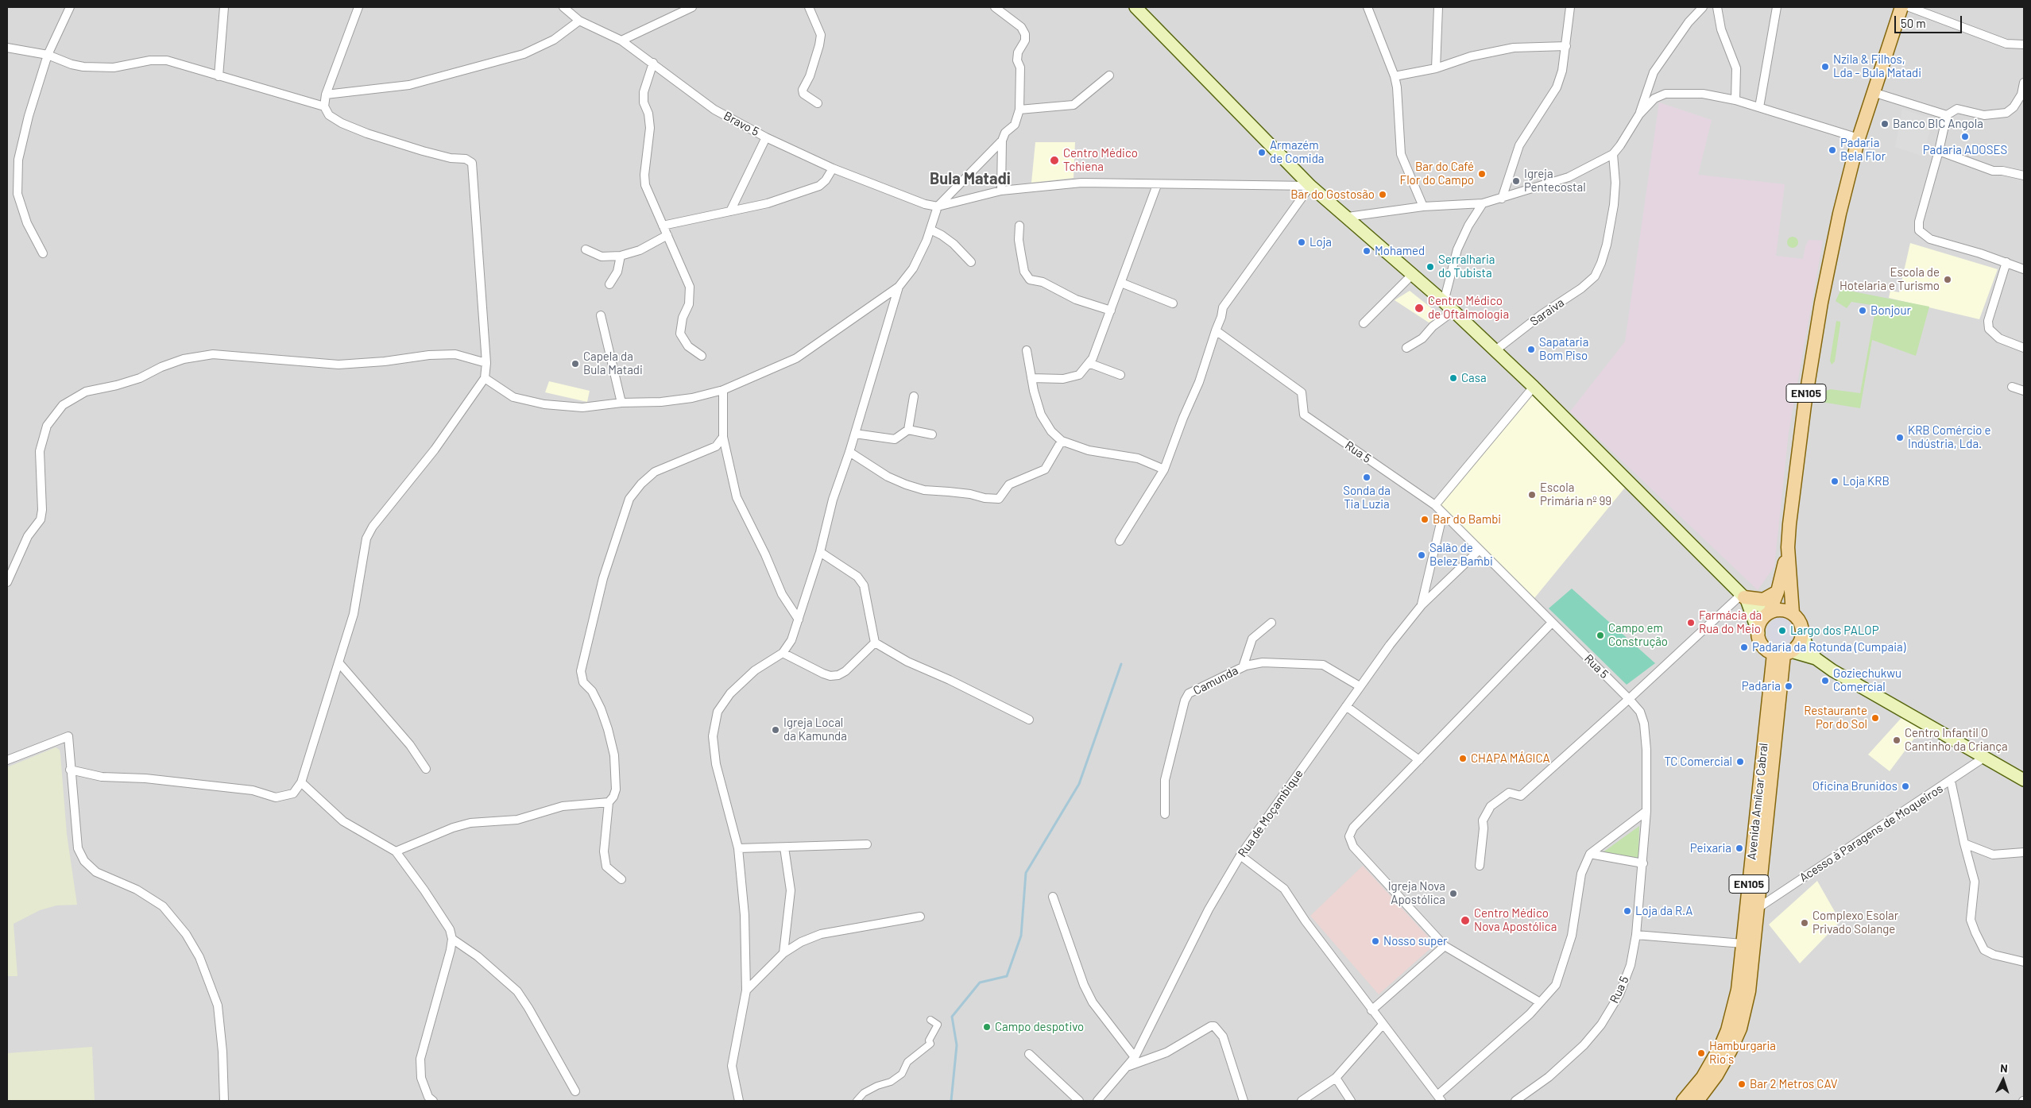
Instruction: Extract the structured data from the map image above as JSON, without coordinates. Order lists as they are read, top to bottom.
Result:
{
  "streets": {
    "main road": ["EN105", "Avenida Amílcar Cabral"],
    "street": [
      "Bravo 5",
      "Rua 5",
      "Camunda",
      "Rua de Moçambique",
      "Acesso à Paragens de Moqueiros"
    ]
  },
  "crossings": [
    ["EN105", "Avenida Amílcar Cabral"],
    ["Rua 5", "Rua de Moçambique"],
    ["Camunda", "Rua de Moçambique"],
    ["Avenida Amílcar Cabral", "Acesso à Paragens de Moqueiros"]
  ],
  "districts": ["Bula Matadi"],
  "places": [
    "Nzila & Filhos, Lda - Bula Matadi",
    "Banco BIC Angola",
    "Padaria ADOSES",
    "Padaria Bela Flor",
    "Armazém de Comida",
    "Centro Médico Tchiena",
    "Bar do Café Flor do Campo",
    "Igreja Pentecostal",
    "Bar do Gostosão",
    "Loja",
    "Mohamed",
    "Serralharia do Tubista",
    "Escola de Hotelaria e Turismo",
    "Centro Médico de Oftalmologia",
    "Bonjour",
    "Sapataria Bom Piso",
    "Capela da Bula Matadi",
    "Casa",
    "KRB Comércio e Indústria, Lda.",
    "Sonda da Tia Luzia",
    "Loja KRB",
    "Escola Primária nº 99",
    "Bar do Bambi",
    "Salão de Belez Bambi",
    "Farmácia da Rua do Meio",
    "Largo dos PALOP",
    "Campo em Construção",
    "Padaria da Rotunda (Cumpaia)",
    "Goziechukwu Comercial",
    "Padaria",
    "Restaurante Por do Sol",
    "Igreja Local da Kamunda",
    "Centro Infantil O Cantinho da Criança",
    "CHAPA MÁGICA",
    "TC Comercial",
    "Oficina Brunidos",
    "Peixaria",
    "Igreja Nova Apostólica",
    "Loja da R.A",
    "Centro Médico Nova Apostólica",
    "Complexo Esolar Privado Solange",
    "Nosso super",
    "Campo despotivo",
    "Hamburgaria Rio´s",
    "Bar 2 Metros CAV"
  ],
  "scale_bar": "50 m",
  "north": "top"
}
